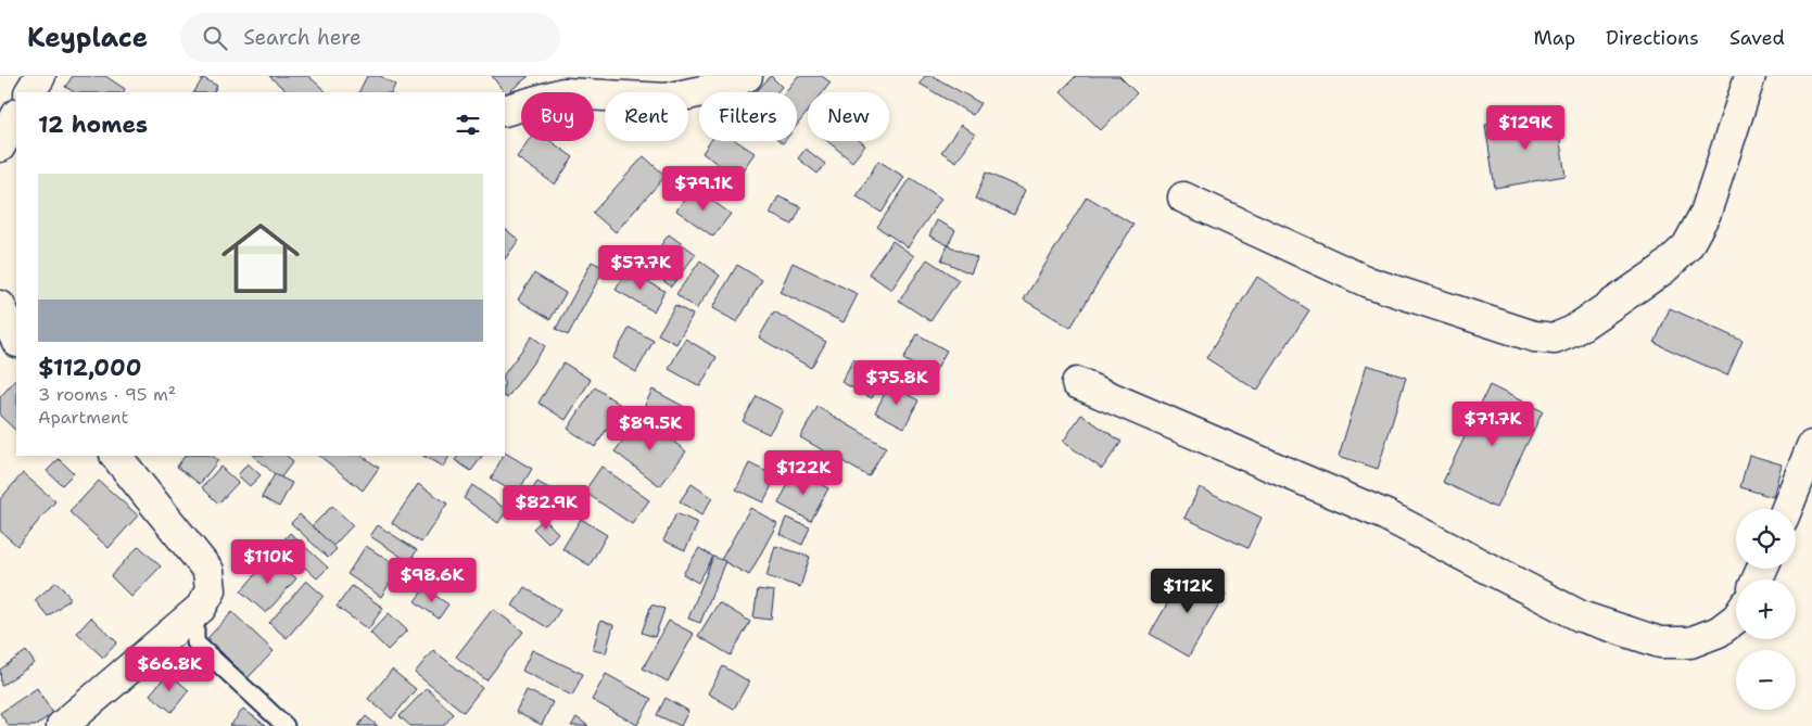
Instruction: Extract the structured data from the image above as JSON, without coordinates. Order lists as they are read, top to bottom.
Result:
{
  "page": {
    "header": "Keyplace",
    "search": "Search here",
    "nav": ["Map", "Directions", "Saved"],
    "chip": [
      "Buy",
      "Rent",
      "Filters",
      "New"
    ],
    "heading": "12 homes",
    "price": [
      "$129K",
      "$79.1K",
      "$57.7K",
      "$75.8K",
      "$71.7K",
      "$89.5K",
      "$122K",
      "$82.9K",
      "$110K",
      "$98.6K",
      "$112K",
      "$66.8K"
    ],
    "list": [
      {
        "name": "$112,000",
        "note": "3 rooms · 95 m² · Apartment"
      }
    ],
    "map_buttons": ["+", "−"]
  }
}
